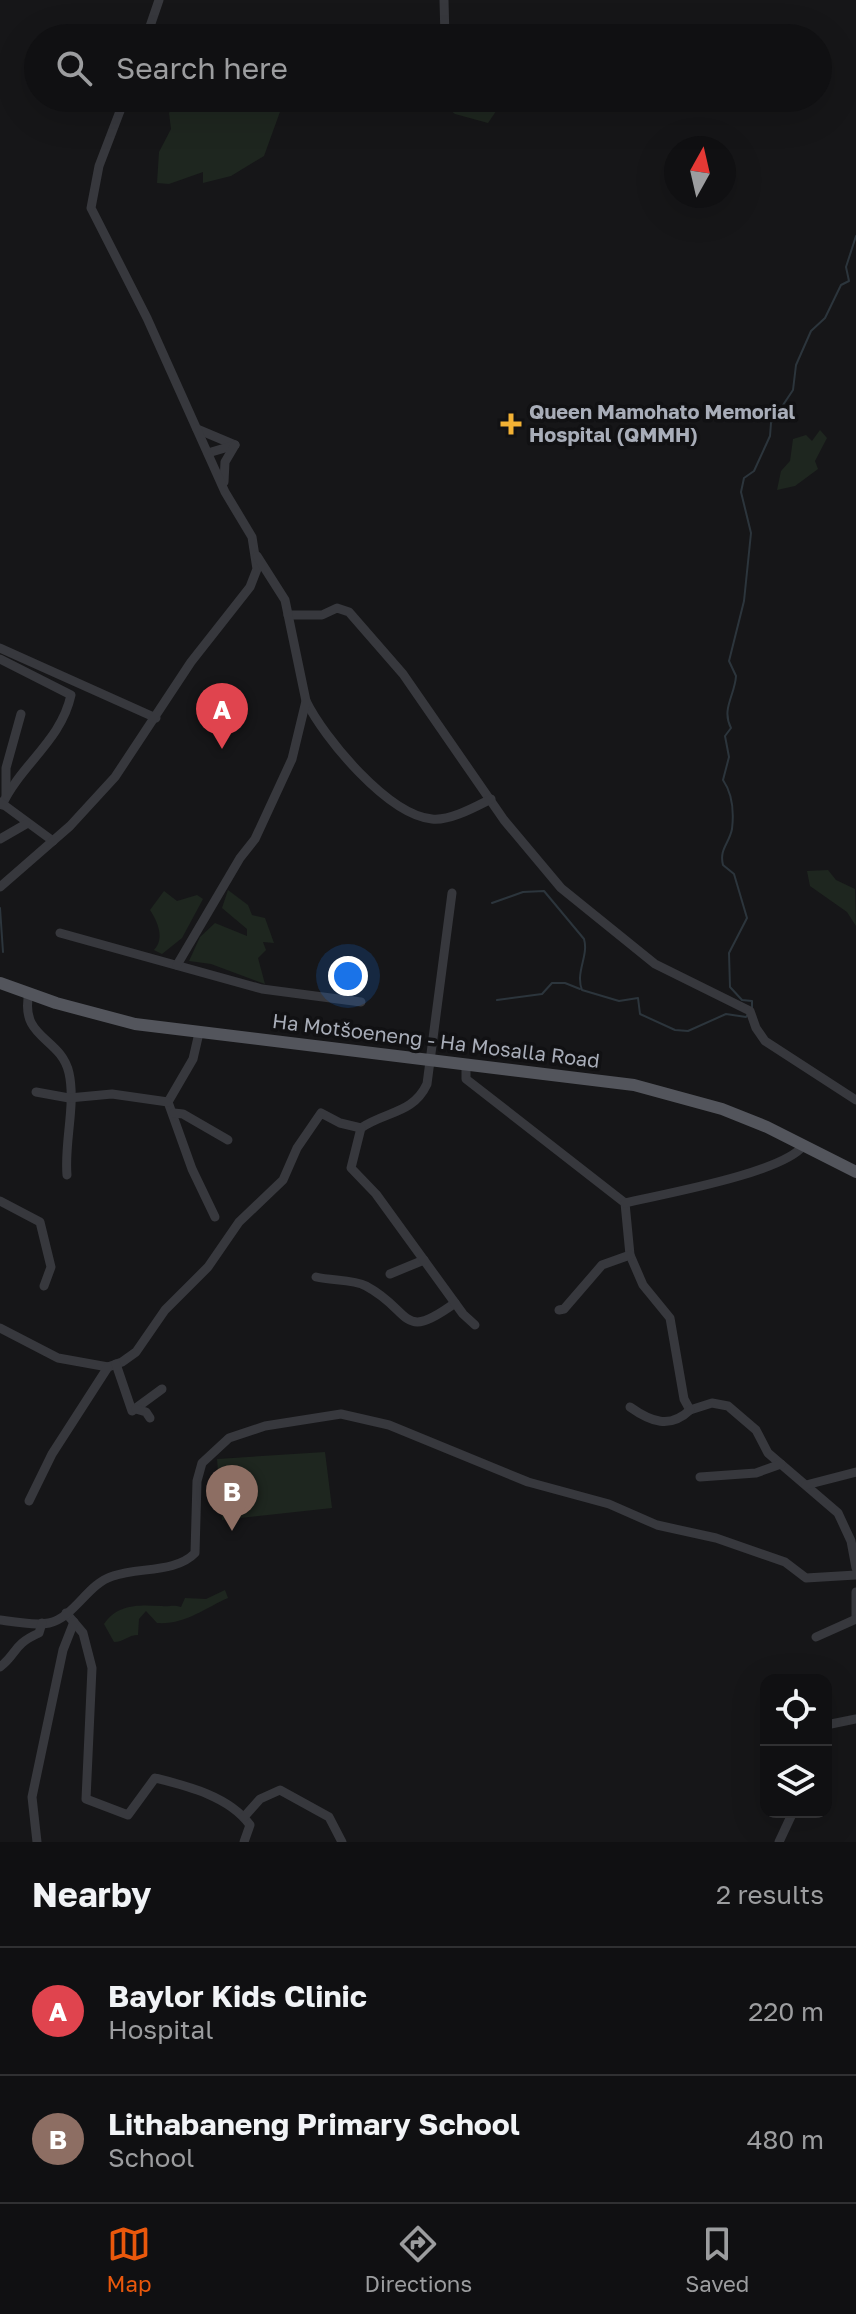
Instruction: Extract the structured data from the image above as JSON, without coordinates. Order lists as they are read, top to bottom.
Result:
{
  "streets": {
    "main road": ["Ha Motšoeneng - Ha Mosalla Road"]
  },
  "places": {
    "health": ["Queen Mamohato Memorial Hospital (QMMH)"]
  },
  "north": "top",
  "page": {
    "search": "Search here",
    "pins": ["A", "B"],
    "heading": ["Nearby", "2 results"],
    "list": [
      {
        "mark": "A",
        "name": "Baylor Kids Clinic",
        "note": "Hospital",
        "value": "220 m"
      },
      {
        "mark": "B",
        "name": "Lithabaneng Primary School",
        "note": "School",
        "value": "480 m"
      }
    ],
    "nav": ["Map", "Directions", "Saved"]
  }
}
